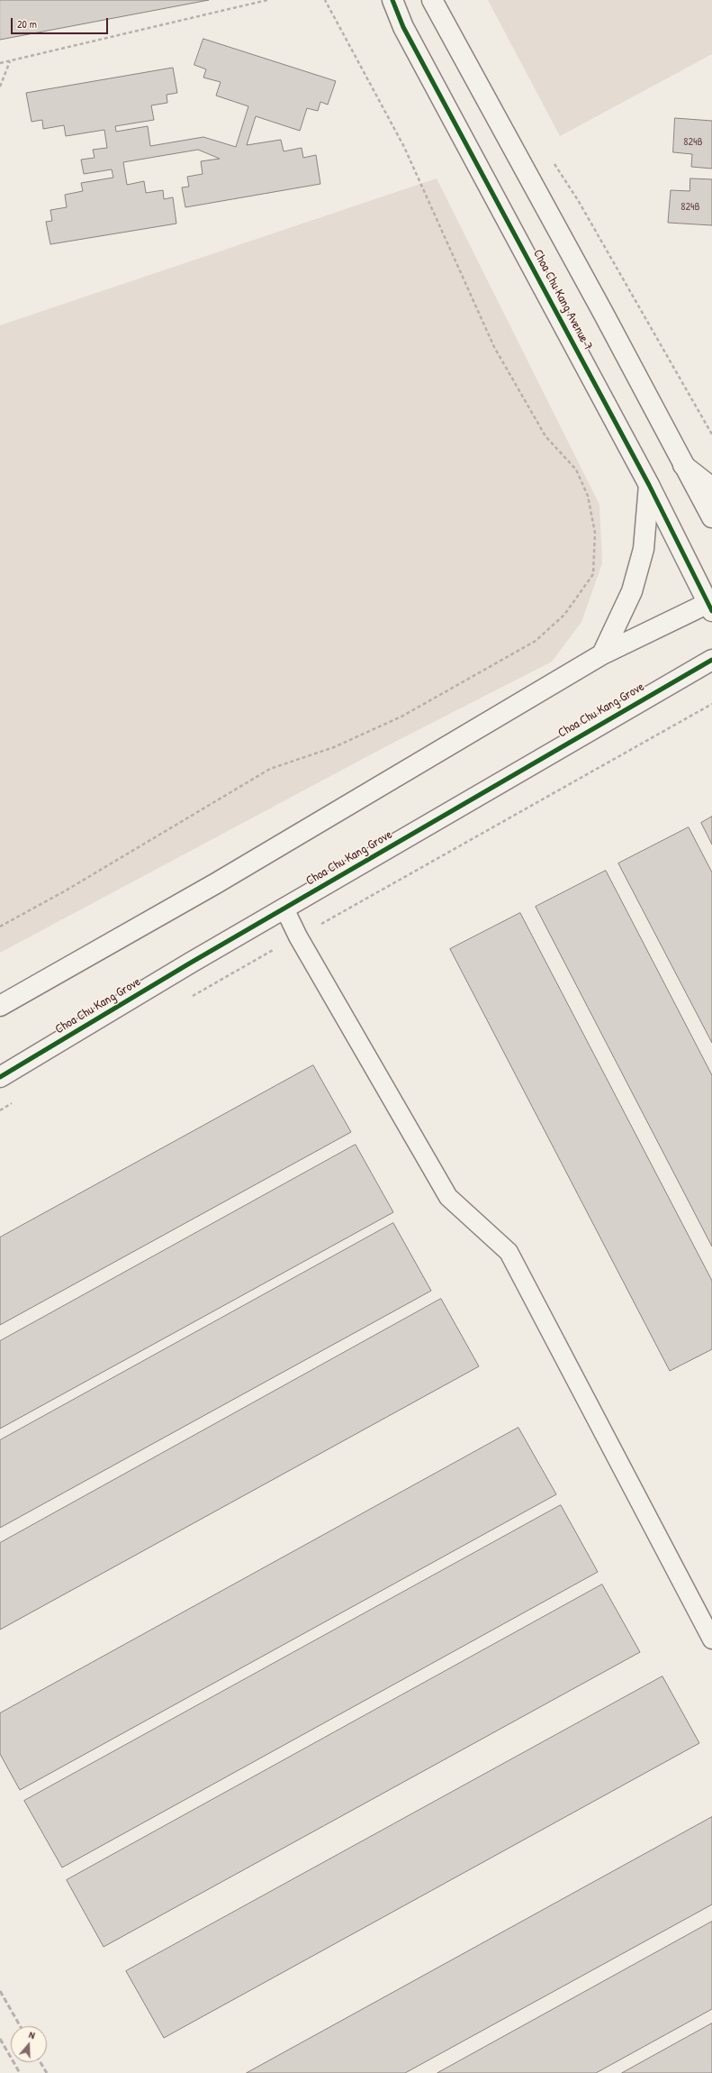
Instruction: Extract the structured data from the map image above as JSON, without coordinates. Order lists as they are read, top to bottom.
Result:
{
  "streets": {
    "street": ["Choa Chu Kang Avenue 7", "Choa Chu Kang Grove"]
  },
  "house_numbers": ["824B", "824B"],
  "scale_bar": "20 m",
  "north": "top"
}
